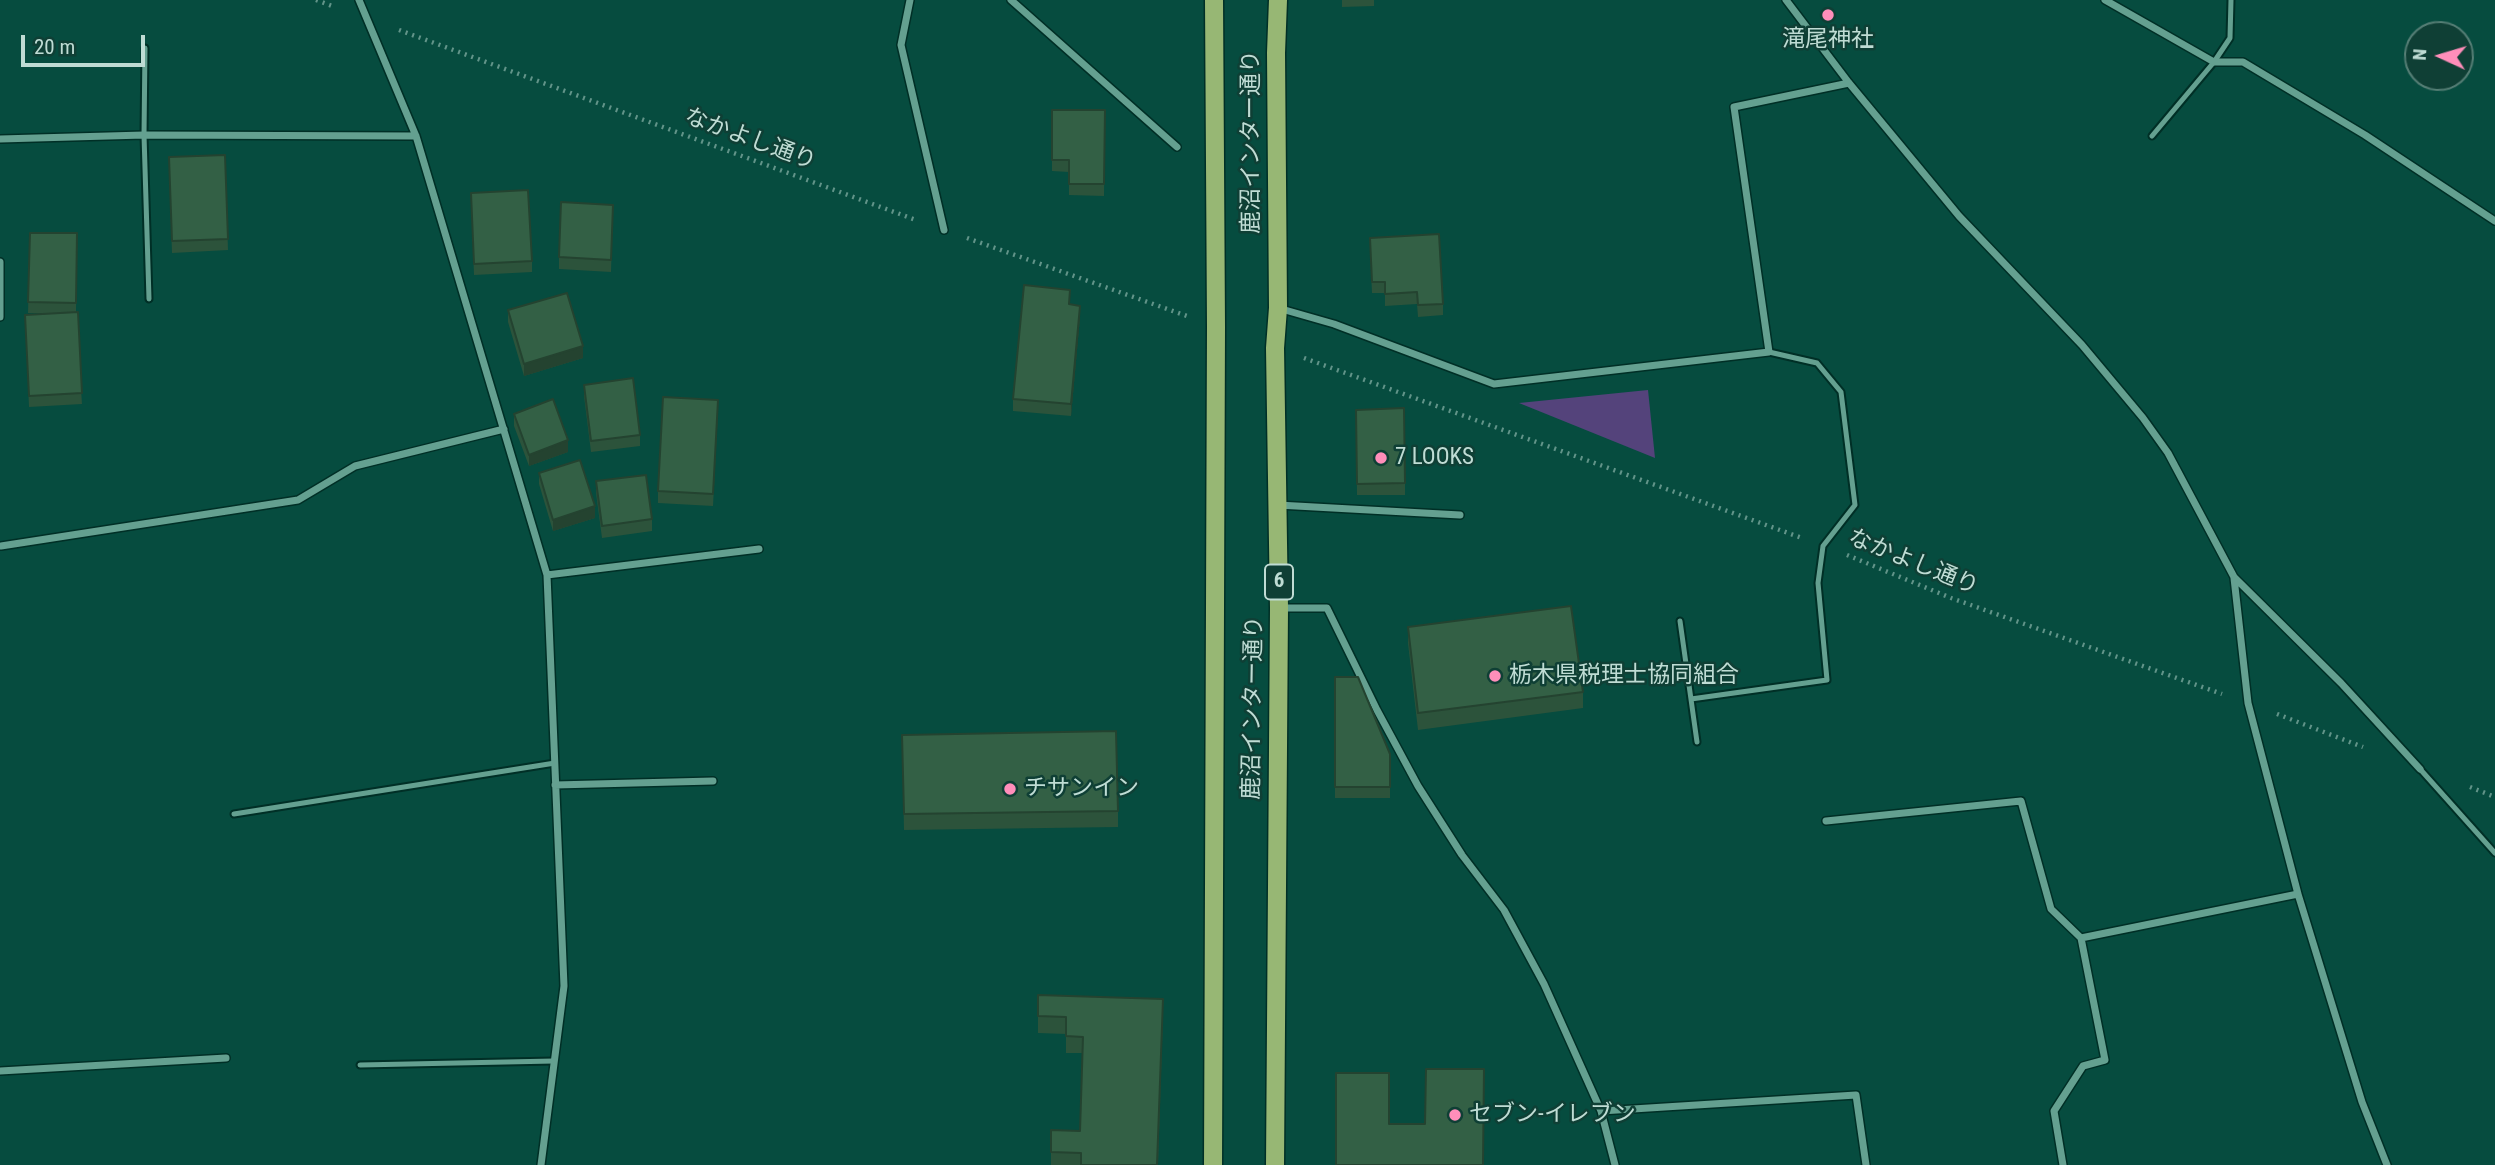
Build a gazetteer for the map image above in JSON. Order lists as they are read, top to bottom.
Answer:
{
  "streets": {
    "main road": ["鹿沼インター通り", "6"],
    "path": ["なかよし通り"]
  },
  "places": [
    "滝尾神社",
    "7 LOOKS",
    "栃木県税理士協同組合",
    "チサンイン",
    "セブン-イレブン"
  ],
  "scale_bar": "20 m",
  "north": "left"
}
